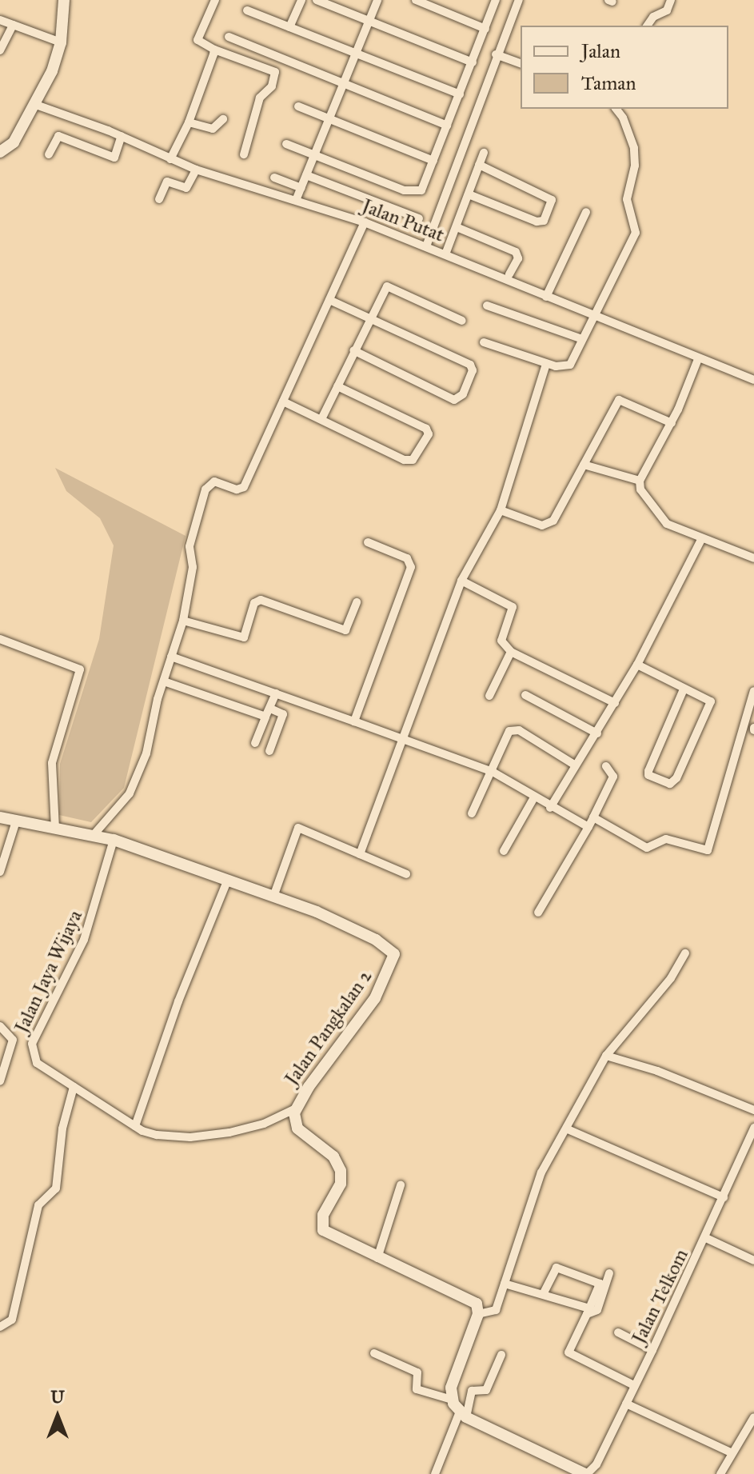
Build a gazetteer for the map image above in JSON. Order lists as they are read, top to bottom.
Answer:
{
  "streets": {
    "street": [
      "Jalan Putat",
      "Jalan Jaya Wijaya",
      "Jalan Pangkalan 2",
      "Jalan Telkom"
    ]
  },
  "crossings": [
    ["Jalan Jaya Wijaya", "Jalan Pangkalan 2"]
  ],
  "legend": ["Jalan", "Taman"],
  "north": "top"
}
